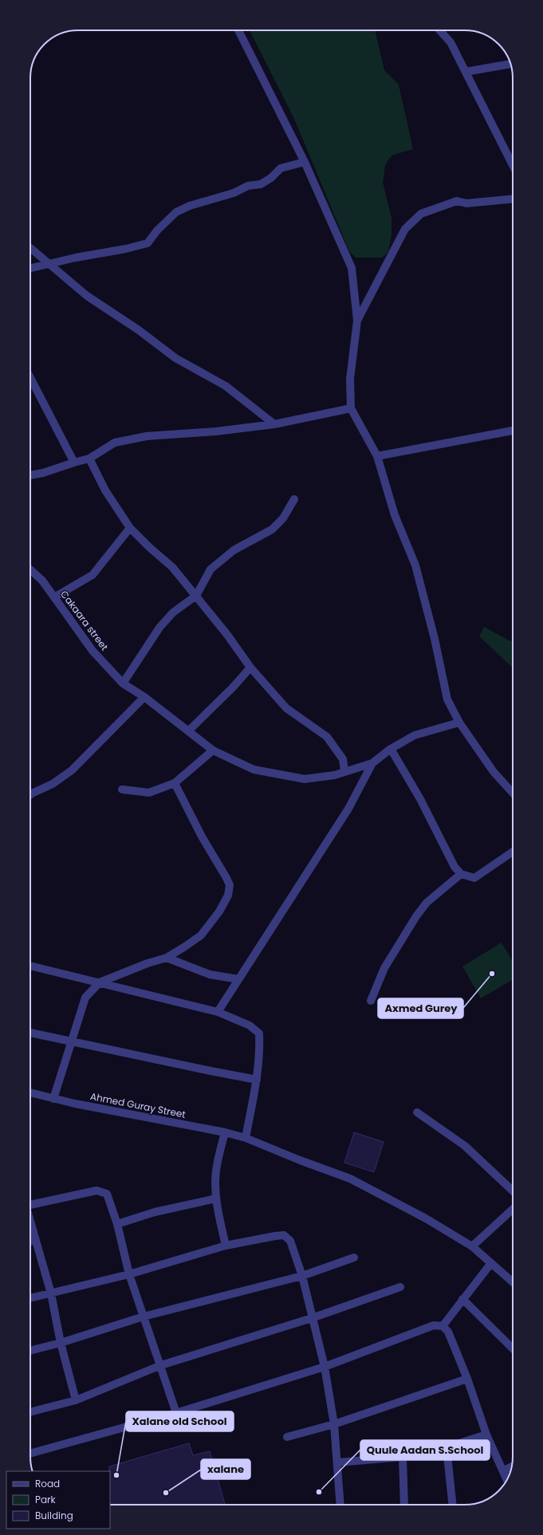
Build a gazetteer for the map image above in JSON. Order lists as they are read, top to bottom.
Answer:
{
  "streets": {
    "street": ["Cakaara street", "Ahmed Guray Street"]
  },
  "places": [
    "Axmed Gurey",
    "Xalane old School",
    "Quule Aadan S.School",
    "xalane"
  ],
  "legend": ["Road", "Park", "Building"]
}
